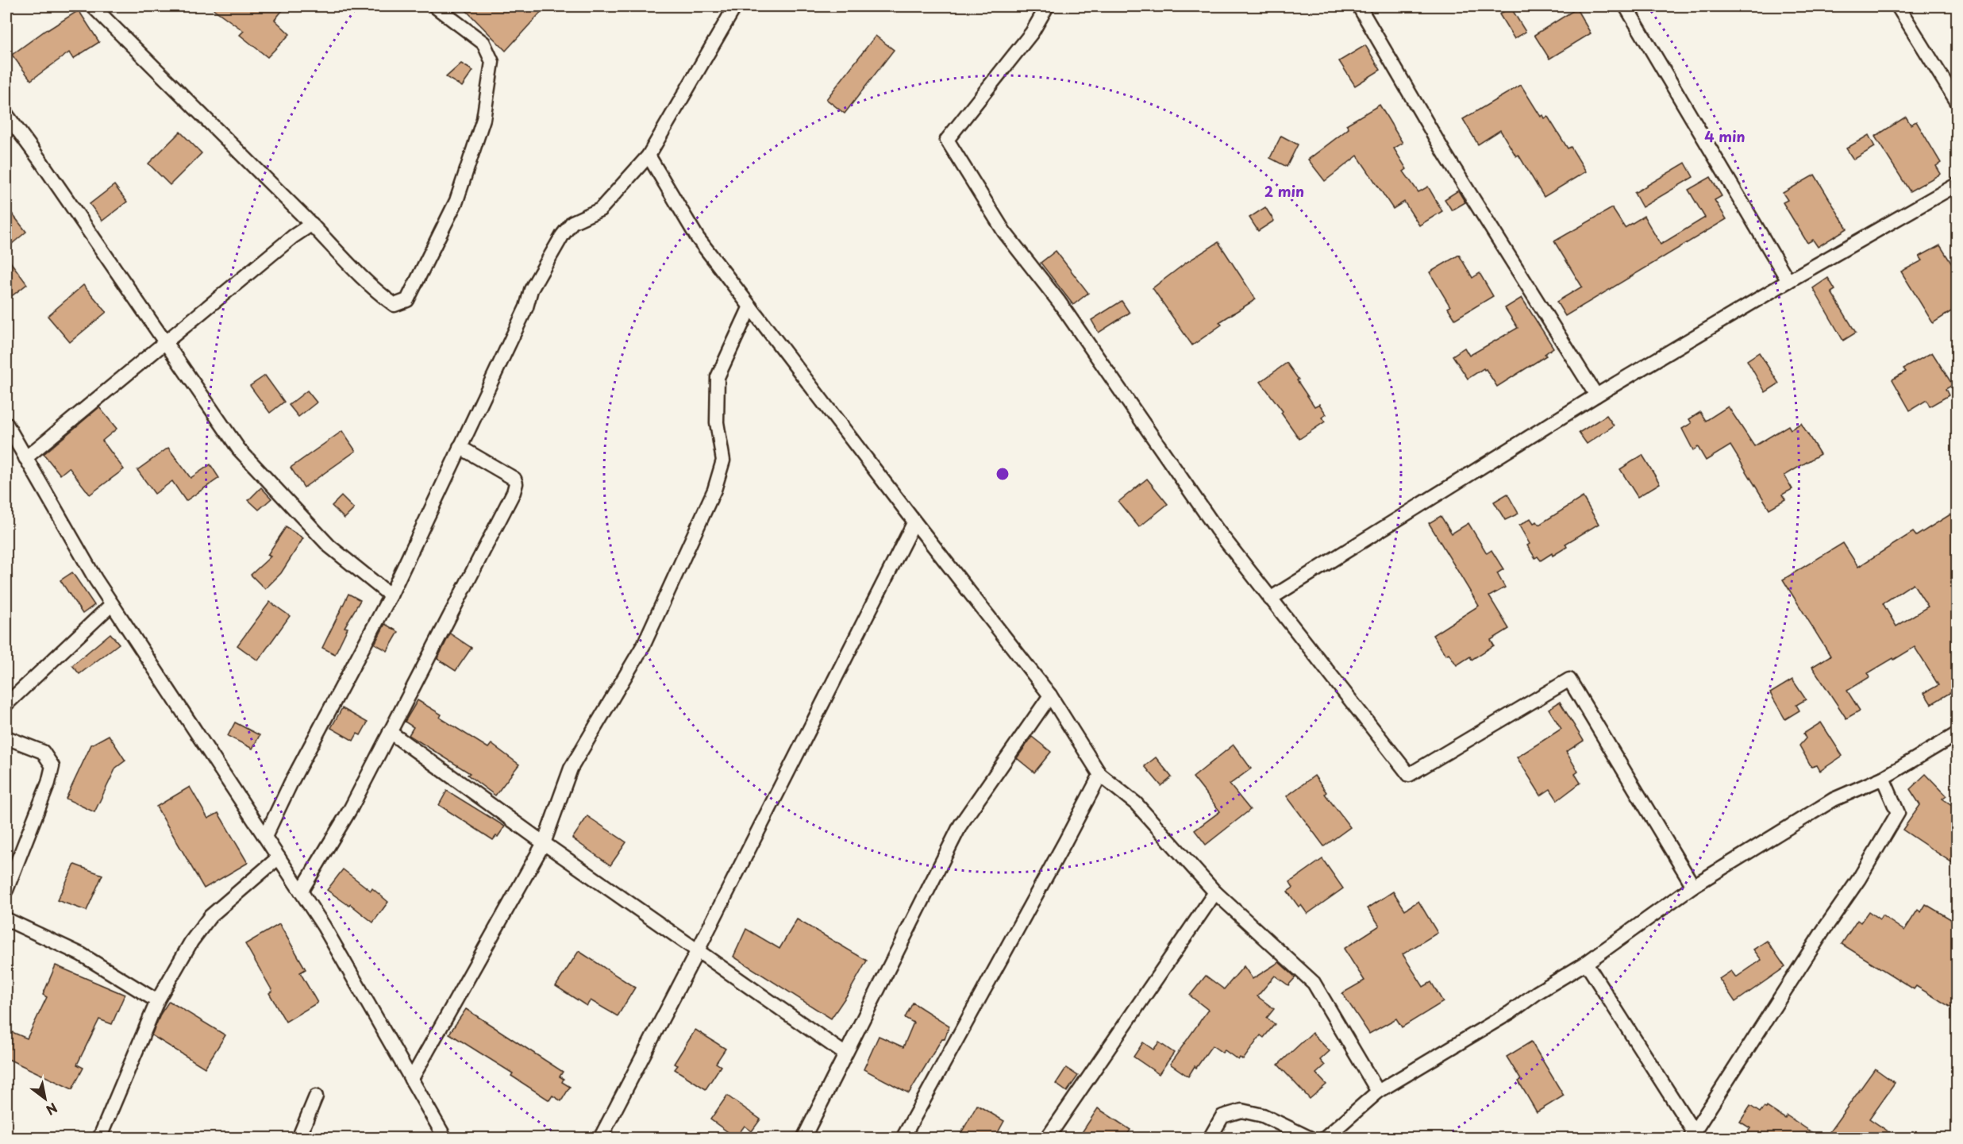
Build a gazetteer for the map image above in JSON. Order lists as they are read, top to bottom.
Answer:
{
  "north": "bottom right",
  "rings": ["4 min", "2 min"]
}
